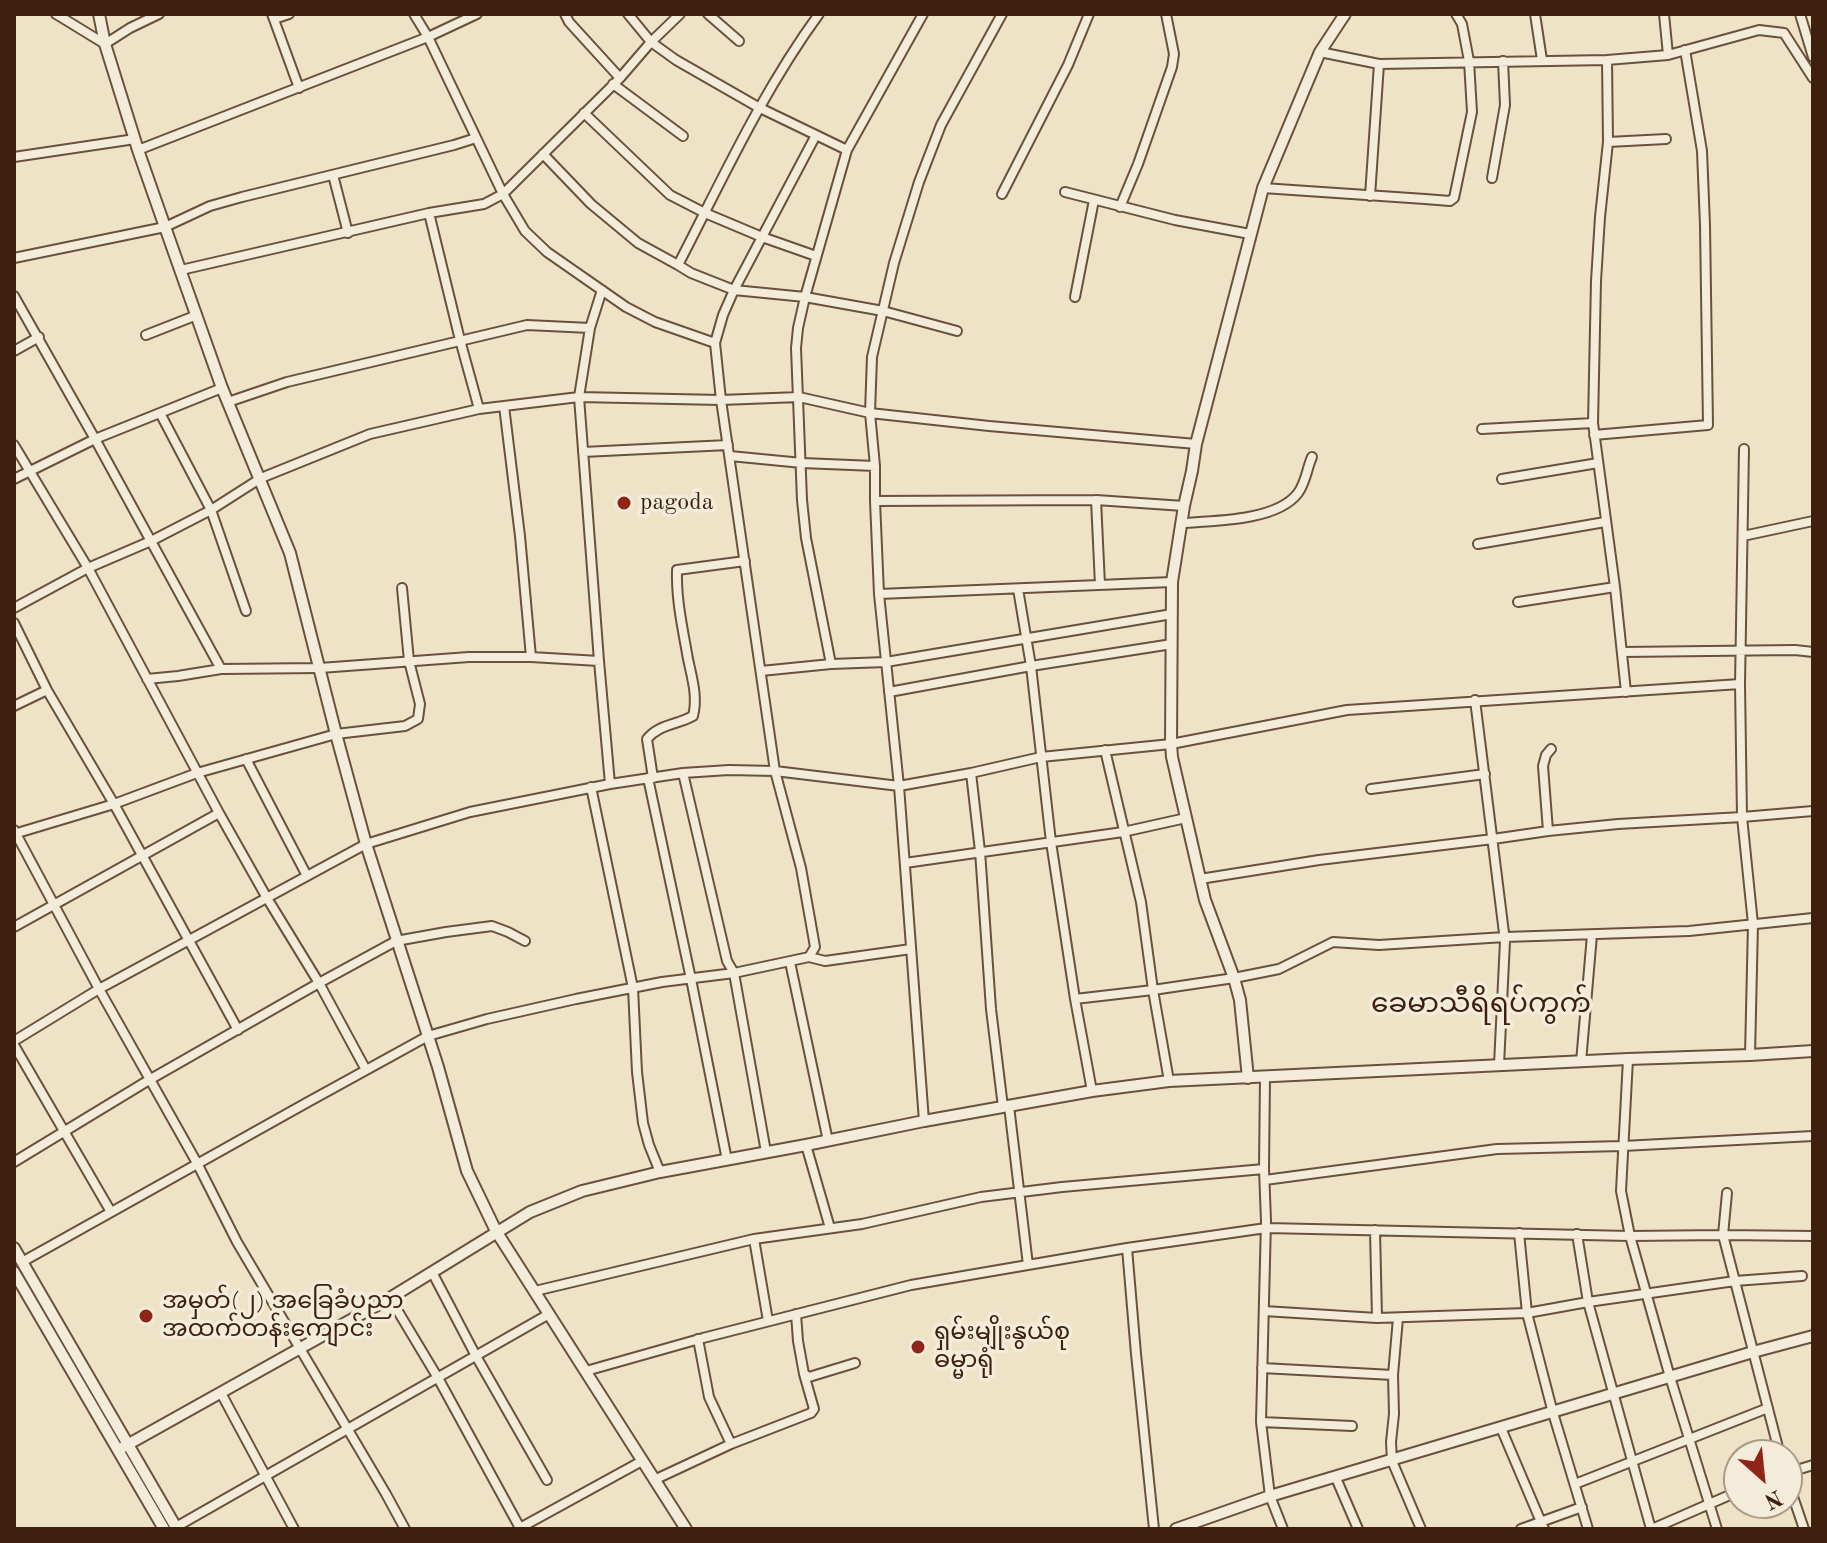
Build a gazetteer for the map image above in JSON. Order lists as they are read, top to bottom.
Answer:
{
  "districts": ["ခေမာသီရိရပ်ကွက်"],
  "places": ["pagoda", "အမှတ်(၂) အခြေခံပညာ အထက်တန်းကျောင်း", "ရှမ်းမျိုးနွယ်စု ဓမ္မာရုံ"],
  "north": "bottom right"
}
